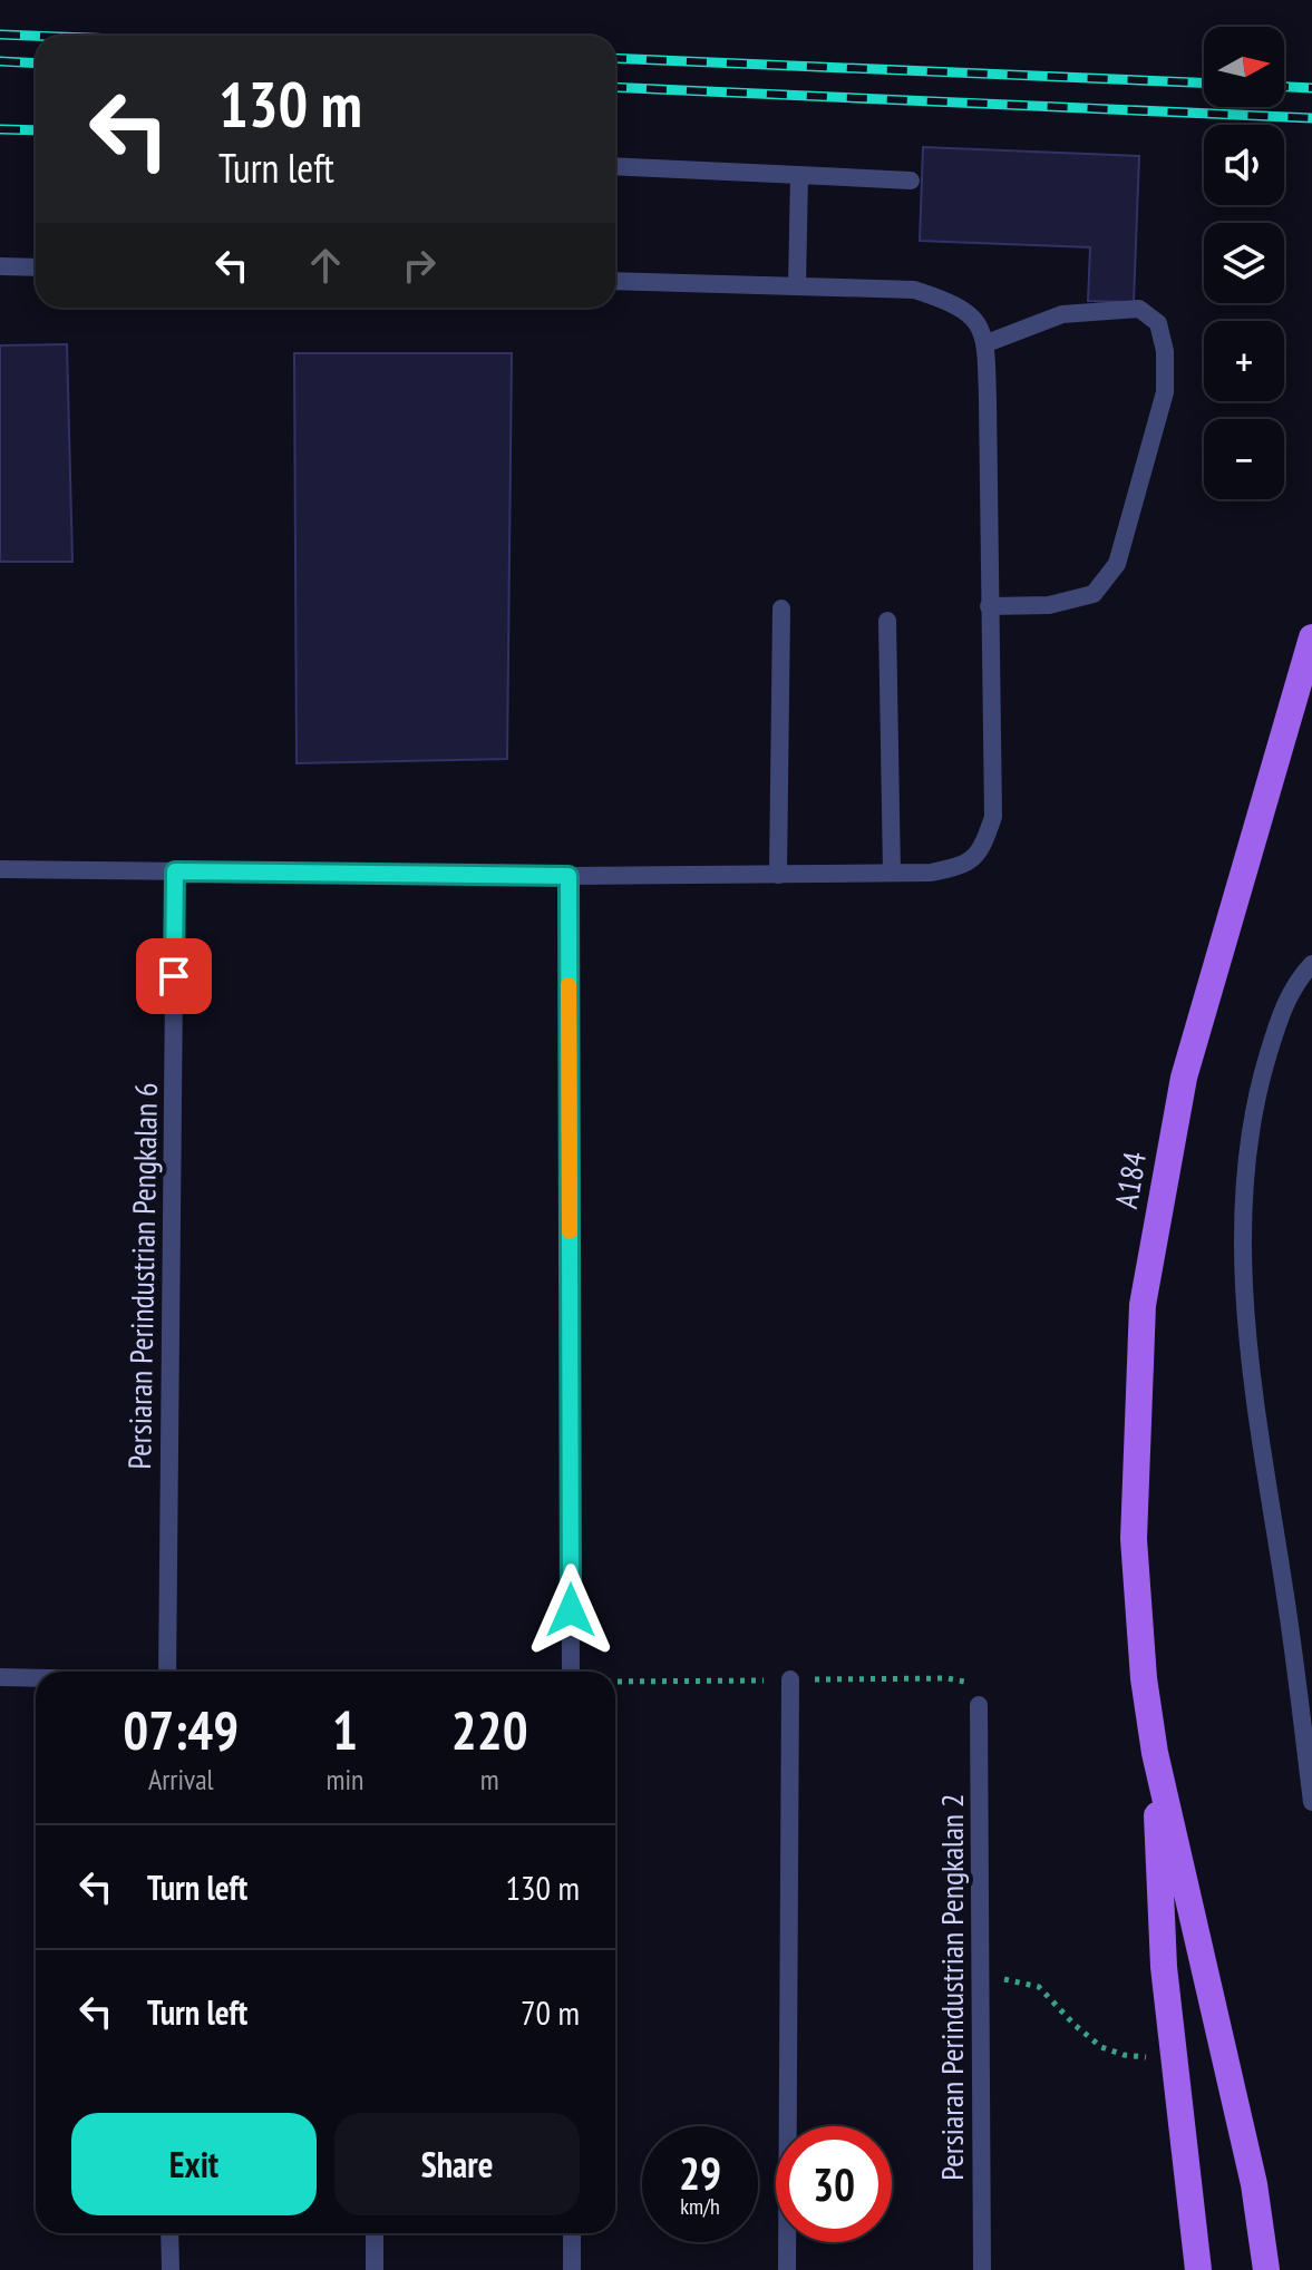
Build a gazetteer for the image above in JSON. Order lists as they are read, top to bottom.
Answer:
{
  "streets": {
    "main road": ["A184"],
    "street": ["Persiaran Perindustrian Pengkalan 6", "Persiaran Perindustrian Pengkalan 2"]
  },
  "north": "right",
  "page": {
    "map_buttons": ["+", "−"],
    "turn": ["130 m", "Turn left"],
    "eta": [
      "07:49",
      "Arrival",
      "1",
      "min",
      "220",
      "m"
    ],
    "list": [
      {
        "name": "Turn left",
        "value": "130 m"
      },
      {
        "name": "Turn left",
        "value": "70 m"
      }
    ],
    "buttons": ["Exit", "Share"],
    "speed": "29 km/h",
    "limit": "30"
  }
}
